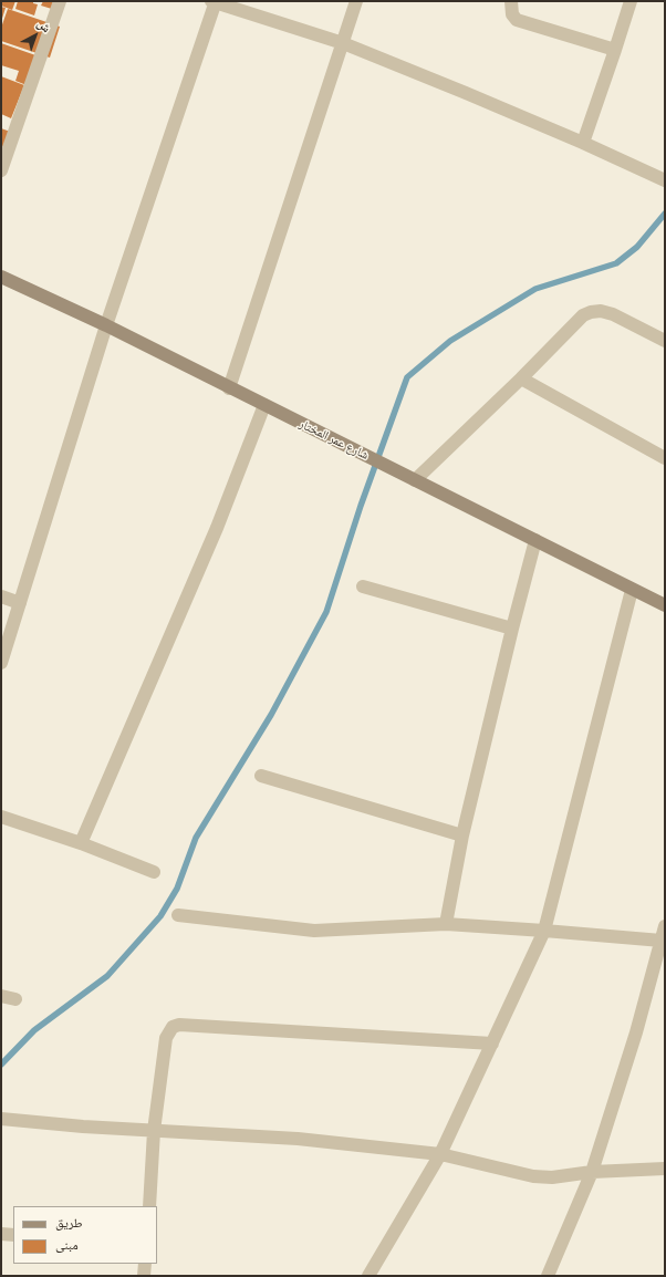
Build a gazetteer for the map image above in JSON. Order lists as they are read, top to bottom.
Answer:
{
  "streets": {
    "street": ["شارع عمر المختار"]
  },
  "legend": ["طريق", "مبنى"],
  "north": "top right"
}
